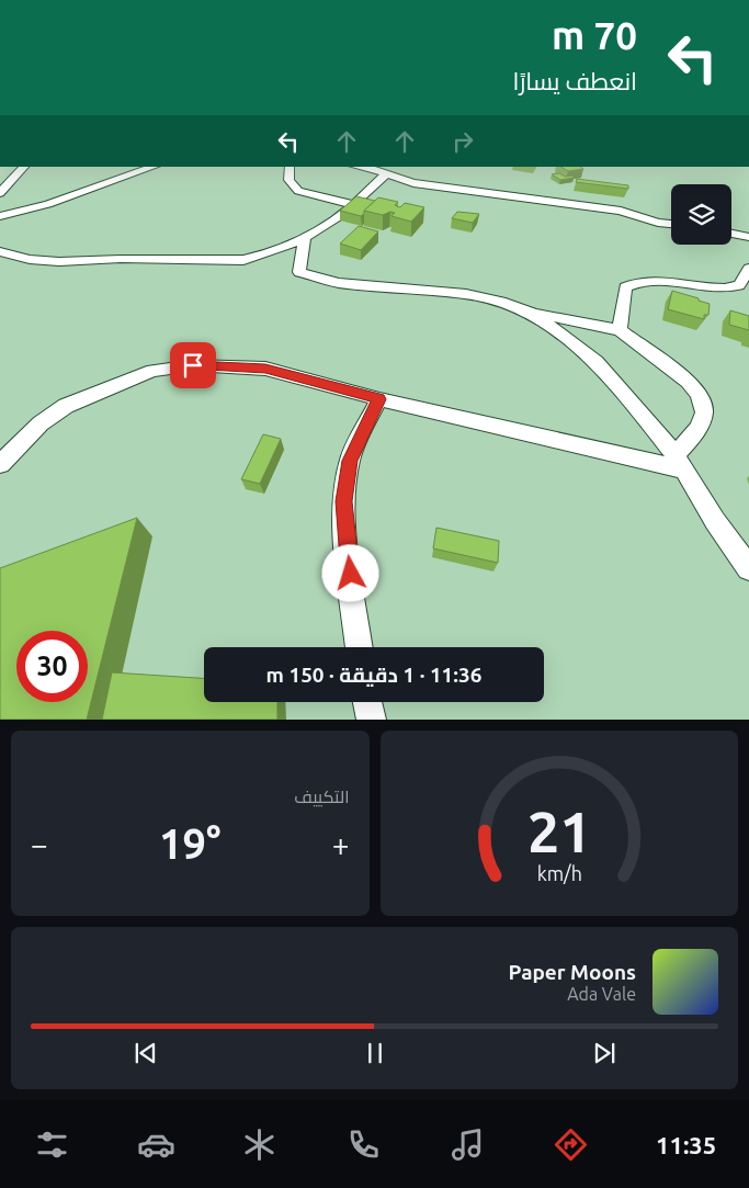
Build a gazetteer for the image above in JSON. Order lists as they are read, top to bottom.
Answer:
{
  "page": {
    "turn": ["70 m", "انعطف يسارًا"],
    "limit": "30",
    "trip": "11:36 · 1 دقيقة · 150 m",
    "tile": "التكييف",
    "heat": ["−", "19°", "+"],
    "song": ["Paper Moons", "Ada Vale"],
    "tabs": "11:35",
    "gauge": ["21", "km/h"]
  }
}
